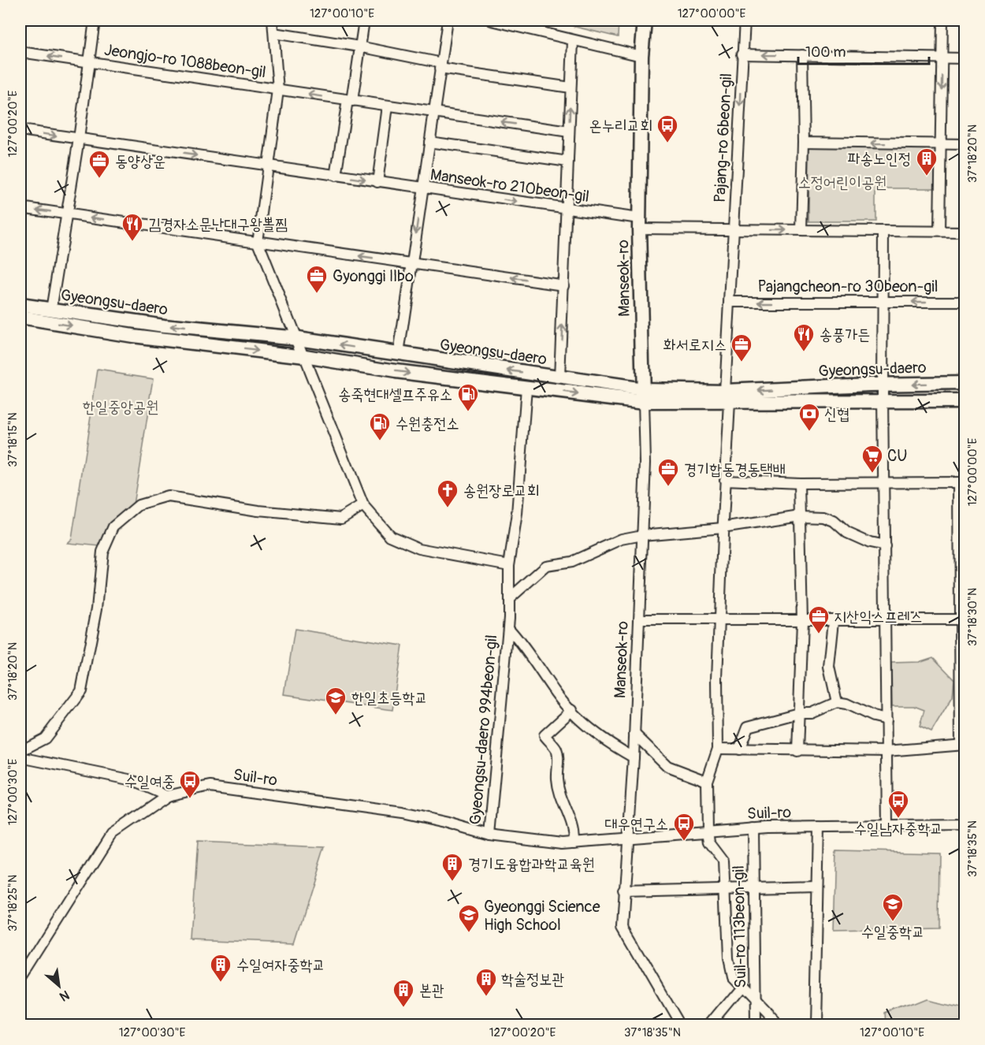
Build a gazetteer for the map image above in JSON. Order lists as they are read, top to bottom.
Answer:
{
  "streets": {
    "main road": ["Manseok-ro", "Gyeongsu-daero"],
    "street": [
      "Jeongjo-ro 1088beon-gil",
      "Pajang-ro 6beon-gil",
      "Manseok-ro 210beon-gil",
      "Pajangcheon-ro 30beon-gil",
      "Gyeongsu-daero 994beon-gil",
      "Suil-ro",
      "Suil-ro 113beon-gil"
    ]
  },
  "crossings": [
    ["Jeongjo-ro 1088beon-gil", "Manseok-ro 210beon-gil"],
    ["Pajang-ro 6beon-gil", "Manseok-ro 210beon-gil"],
    ["Pajang-ro 6beon-gil", "Pajangcheon-ro 30beon-gil"],
    ["Pajang-ro 6beon-gil", "Gyeongsu-daero"],
    ["Pajang-ro 6beon-gil", "Suil-ro"],
    ["Manseok-ro 210beon-gil", "Manseok-ro"],
    ["Manseok-ro", "Gyeongsu-daero"],
    ["Manseok-ro", "Suil-ro"],
    ["Gyeongsu-daero", "Gyeongsu-daero 994beon-gil"],
    ["Gyeongsu-daero 994beon-gil", "Suil-ro"],
    ["Suil-ro", "Suil-ro 113beon-gil"]
  ],
  "one_way": ["Pajangcheon-ro 30beon-gil"],
  "parks": ["소정어린이공원", "한일중앙공원"],
  "places": {
    "bus stop": [
      "온누리교회",
      "수일여중",
      "수일남자중학교",
      "대우연구소"
    ],
    "building": [
      "파송노인정",
      "경기도융합과학교육원",
      "수일여자중학교",
      "학술정보관",
      "본관"
    ],
    "office": [
      "동양상운",
      "Gyonggi Ilbo",
      "화서로지스",
      "경기합동경동택배",
      "지산익스프레스"
    ],
    "restaurant": ["김경자소문난대구왕뽈찜", "송풍가든"],
    "fuel station": ["송죽현대셀프주유소", "수원충전소"],
    "bank": ["신협"],
    "supermarket": ["CU"],
    "church": ["송원장로교회"],
    "school or university": ["한일초등학교", "수일중학교", "Gyeonggi Science High School"]
  },
  "scale_bar": "100 m",
  "north": "bottom right",
  "coordinates": [
    "127°00'10\"E",
    "127°00'00\"E",
    "127°00'20\"E",
    "37°18'20\"N",
    "37°18'15\"N",
    "37°18'30\"N",
    "127°00'30\"E",
    "37°18'35\"N",
    "37°18'25\"N"
  ]
}
